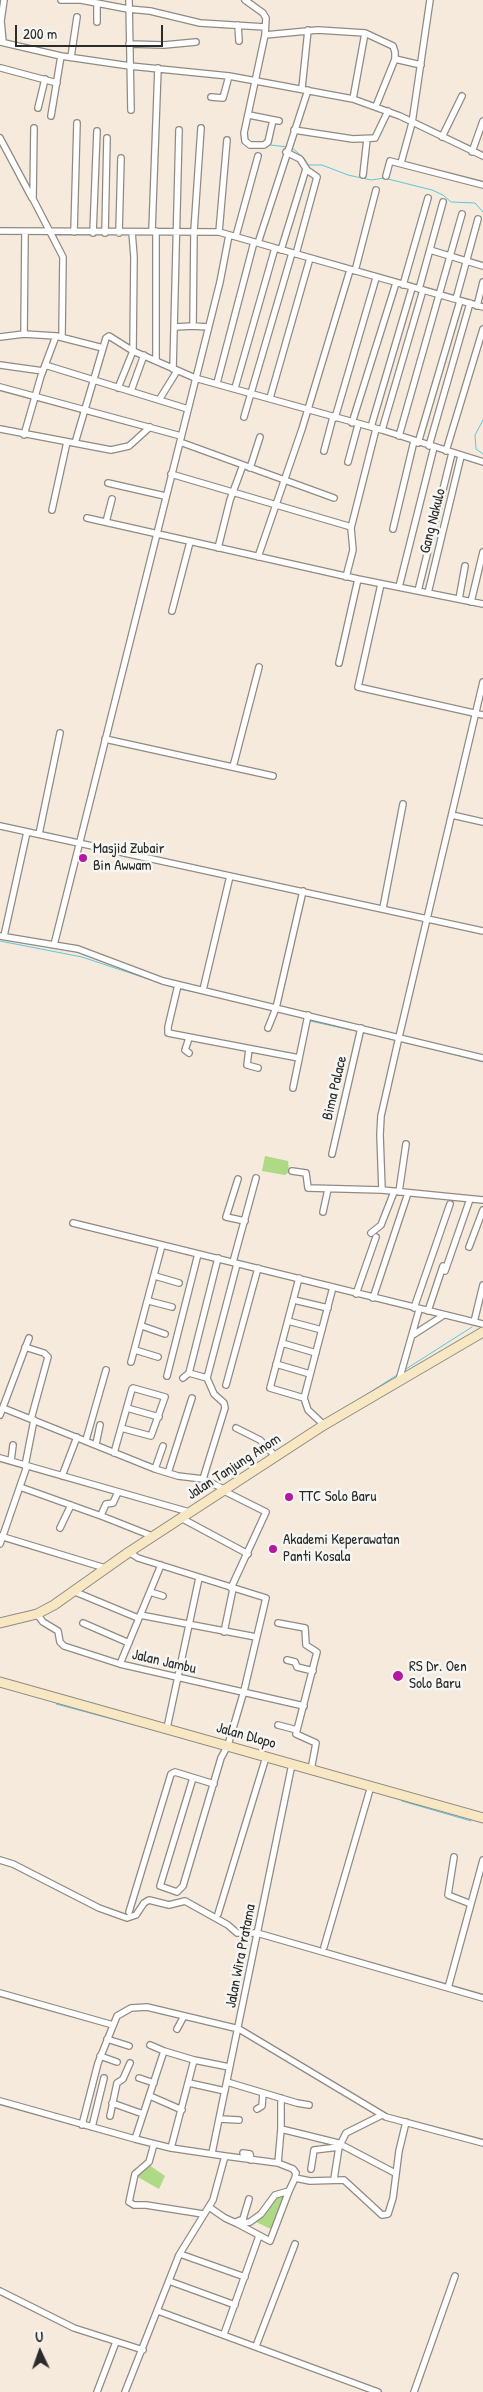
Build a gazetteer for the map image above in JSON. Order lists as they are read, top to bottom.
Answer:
{
  "streets": {
    "main road": ["Jalan Tanjung Anom", "Jalan Dlopo"],
    "street": [
      "Gang Nakulo",
      "Bima Palace",
      "Jalan Jambu",
      "Jalan Wira Pratama"
    ]
  },
  "crossings": [
    ["Jalan Tanjung Anom", "Jalan Jambu"],
    ["Jalan Dlopo", "Jalan Wira Pratama"]
  ],
  "places": [
    "Masjid Zubair Bin Awwam",
    "TTC Solo Baru",
    "Akademi Keperawatan Panti Kosala",
    "RS Dr. Oen Solo Baru"
  ],
  "scale_bar": "200 m",
  "north": "top"
}
